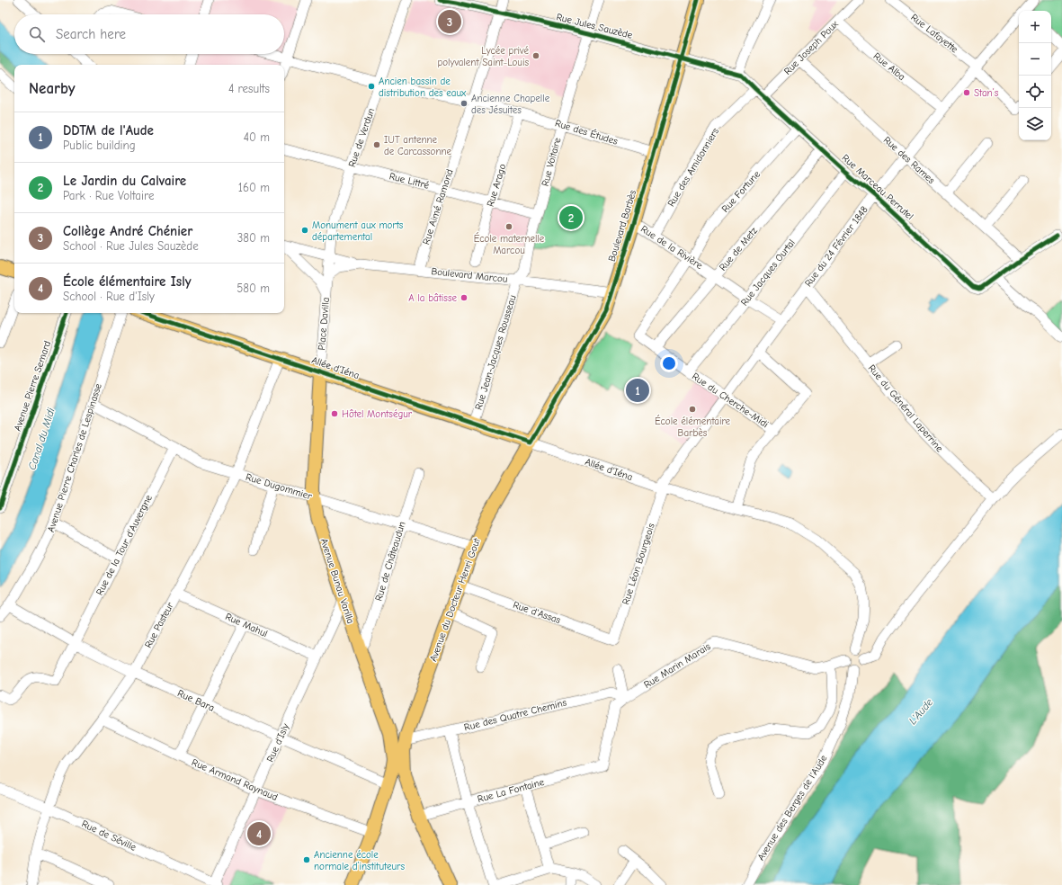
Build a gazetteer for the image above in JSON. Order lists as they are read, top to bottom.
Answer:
{
  "streets": {
    "main road": [
      "Boulevard Barbès",
      "Allée d'Iéna",
      "Avenue Bunau Varilla",
      "Avenue du Docteur Henri Gout"
    ],
    "street": [
      "Rue Jules Sauzède",
      "Rue Lafayette",
      "Rue Joseph Poux",
      "Rue Alba",
      "Rue des Études",
      "Rue de Verdun",
      "Rue des Rames",
      "Rue Voltaire",
      "Rue des Amidonniers",
      "Rue Littré",
      "Rue Arago",
      "Rue Marceau Perrutel",
      "Rue Fortune",
      "Rue Aimé Ramond",
      "Rue du 24 Février 1848",
      "Rue de la Rivière",
      "Rue de Metz",
      "Rue Jacques Ourtal",
      "Boulevard Marcou",
      "Place Davilla",
      "Rue Jean-Jacques Rousseau",
      "Avenue Pierre Semard",
      "Rue du Cherche-Midi",
      "Rue du Général Laperrine",
      "Avenue Pierre Charles de Lespinasse",
      "Rue Dugommier",
      "Rue de la Tour d'Auvergne",
      "Rue de Châteaudun",
      "Rue Léon Bourgeois",
      "Rue d'Assas",
      "Rue Pasteur",
      "Rue Mahul",
      "Rue Marin Marais",
      "Rue Bara",
      "Rue des Quatre Chemins",
      "Rue d'Isly",
      "Rue Armand Raynaud",
      "Rue La Fontaine",
      "Avenue des Berges de l'Aude",
      "Rue de Séville"
    ]
  },
  "crossings": [
    ["Rue Jules Sauzède", "Rue Voltaire"],
    ["Rue Jules Sauzède", "Rue Marceau Perrutel"],
    ["Rue Jules Sauzède", "Rue Aimé Ramond"],
    ["Rue Jules Sauzède", "Boulevard Barbès"],
    ["Rue Lafayette", "Rue du 24 Février 1848"],
    ["Rue Joseph Poux", "Rue Alba"],
    ["Rue Joseph Poux", "Rue des Rames"],
    ["Rue Joseph Poux", "Rue Marceau Perrutel"],
    ["Rue Alba", "Rue du 24 Février 1848"],
    ["Rue des Études", "Rue de Verdun"],
    ["Rue des Études", "Rue Voltaire"],
    ["Rue des Études", "Rue Arago"],
    ["Rue des Études", "Rue Aimé Ramond"],
    ["Rue des Études", "Boulevard Barbès"],
    ["Rue de Verdun", "Rue Littré"],
    ["Rue de Verdun", "Boulevard Marcou"],
    ["Rue de Verdun", "Place Davilla"],
    ["Rue des Rames", "Rue Marceau Perrutel"],
    ["Rue des Rames", "Rue du 24 Février 1848"],
    ["Rue Voltaire", "Rue Littré"],
    ["Rue Voltaire", "Boulevard Marcou"],
    ["Rue Voltaire", "Rue Jean-Jacques Rousseau"],
    ["Rue des Amidonniers", "Rue Marceau Perrutel"],
    ["Rue des Amidonniers", "Rue de la Rivière"],
    ["Rue Littré", "Rue Arago"],
    ["Rue Littré", "Rue Aimé Ramond"],
    ["Rue Marceau Perrutel", "Rue Fortune"],
    ["Rue Marceau Perrutel", "Boulevard Barbès"],
    ["Rue Marceau Perrutel", "Rue du 24 Février 1848"],
    ["Rue Marceau Perrutel", "Rue de Metz"],
    ["Rue Marceau Perrutel", "Rue Jacques Ourtal"],
    ["Rue Fortune", "Rue de la Rivière"],
    ["Rue Fortune", "Rue du Cherche-Midi"],
    ["Rue Aimé Ramond", "Boulevard Marcou"],
    ["Boulevard Barbès", "Rue de la Rivière"],
    ["Boulevard Barbès", "Boulevard Marcou"],
    ["Boulevard Barbès", "Allée d'Iéna"],
    ["Boulevard Barbès", "Avenue du Docteur Henri Gout"],
    ["Rue du 24 Février 1848", "Rue de la Rivière"],
    ["Rue du 24 Février 1848", "Allée d'Iéna"],
    ["Rue du 24 Février 1848", "Rue du Cherche-Midi"],
    ["Rue du 24 Février 1848", "Rue du Général Laperrine"],
    ["Rue du 24 Février 1848", "Rue Léon Bourgeois"],
    ["Rue de la Rivière", "Rue de Metz"],
    ["Rue de la Rivière", "Rue Jacques Ourtal"],
    ["Rue de la Rivière", "Rue du Cherche-Midi"],
    ["Rue de Metz", "Rue du Cherche-Midi"],
    ["Rue Jacques Ourtal", "Rue du Cherche-Midi"],
    ["Boulevard Marcou", "Place Davilla"],
    ["Boulevard Marcou", "Rue Jean-Jacques Rousseau"],
    ["Place Davilla", "Allée d'Iéna"],
    ["Place Davilla", "Avenue Bunau Varilla"],
    ["Rue Jean-Jacques Rousseau", "Allée d'Iéna"],
    ["Allée d'Iéna", "Rue Léon Bourgeois"],
    ["Allée d'Iéna", "Avenue Bunau Varilla"],
    ["Allée d'Iéna", "Avenue du Docteur Henri Gout"],
    ["Allée d'Iéna", "Rue Pasteur"],
    ["Allée d'Iéna", "Rue Marin Marais"],
    ["Allée d'Iéna", "Avenue des Berges de l'Aude"],
    ["Avenue Pierre Charles de Lespinasse", "Rue Dugommier"],
    ["Avenue Pierre Charles de Lespinasse", "Rue Bara"],
    ["Rue Dugommier", "Rue de la Tour d'Auvergne"],
    ["Rue Dugommier", "Rue de Châteaudun"],
    ["Rue Dugommier", "Avenue Bunau Varilla"],
    ["Rue Dugommier", "Avenue du Docteur Henri Gout"],
    ["Rue Dugommier", "Rue Pasteur"],
    ["Rue de la Tour d'Auvergne", "Rue Bara"],
    ["Rue de Châteaudun", "Avenue Bunau Varilla"],
    ["Rue Léon Bourgeois", "Rue d'Assas"],
    ["Avenue Bunau Varilla", "Avenue du Docteur Henri Gout"],
    ["Avenue Bunau Varilla", "Rue Bara"],
    ["Avenue Bunau Varilla", "Rue d'Isly"],
    ["Avenue Bunau Varilla", "Rue La Fontaine"],
    ["Avenue du Docteur Henri Gout", "Rue d'Assas"],
    ["Avenue du Docteur Henri Gout", "Rue des Quatre Chemins"],
    ["Rue Pasteur", "Rue Mahul"],
    ["Rue Pasteur", "Rue Bara"],
    ["Rue Pasteur", "Rue Armand Raynaud"],
    ["Rue Pasteur", "Rue de Séville"],
    ["Rue Mahul", "Rue d'Isly"],
    ["Rue Marin Marais", "Rue des Quatre Chemins"],
    ["Rue Marin Marais", "Rue La Fontaine"],
    ["Rue Marin Marais", "Avenue des Berges de l'Aude"],
    ["Rue Bara", "Rue d'Isly"],
    ["Rue d'Isly", "Rue Armand Raynaud"],
    ["Rue d'Isly", "Rue de Séville"]
  ],
  "water": ["Canal du Midi", "L'Aude"],
  "places": [
    "Lycée privé polyvalent Saint-Louis",
    "Ancien bassin de distribution des eaux",
    "Stan’s",
    "Ancienne Chapelle des Jésuites",
    "IUT antenne de Carcassonne",
    "École maternelle Marcou",
    "Monument aux morts départemental",
    "A la bâtisse",
    "École élémentaire Barbès",
    "Hôtel Montségur",
    "Ancienne école normale d’instituteurs"
  ],
  "page": {
    "pins": [
      "3",
      "2",
      "1",
      "4"
    ],
    "map_buttons": ["+", "−"],
    "search": "Search here",
    "heading": ["Nearby", "4 results"],
    "list": [
      {
        "mark": "1",
        "name": "DDTM de l'Aude",
        "note": "Public building",
        "value": "40 m"
      },
      {
        "mark": "2",
        "name": "Le Jardin du Calvaire",
        "note": "Park · Rue Voltaire",
        "value": "160 m"
      },
      {
        "mark": "3",
        "name": "Collège André Chénier",
        "note": "School · Rue Jules Sauzède",
        "value": "380 m"
      },
      {
        "mark": "4",
        "name": "École élémentaire Isly",
        "note": "School · Rue d'Isly",
        "value": "580 m"
      }
    ]
  }
}
